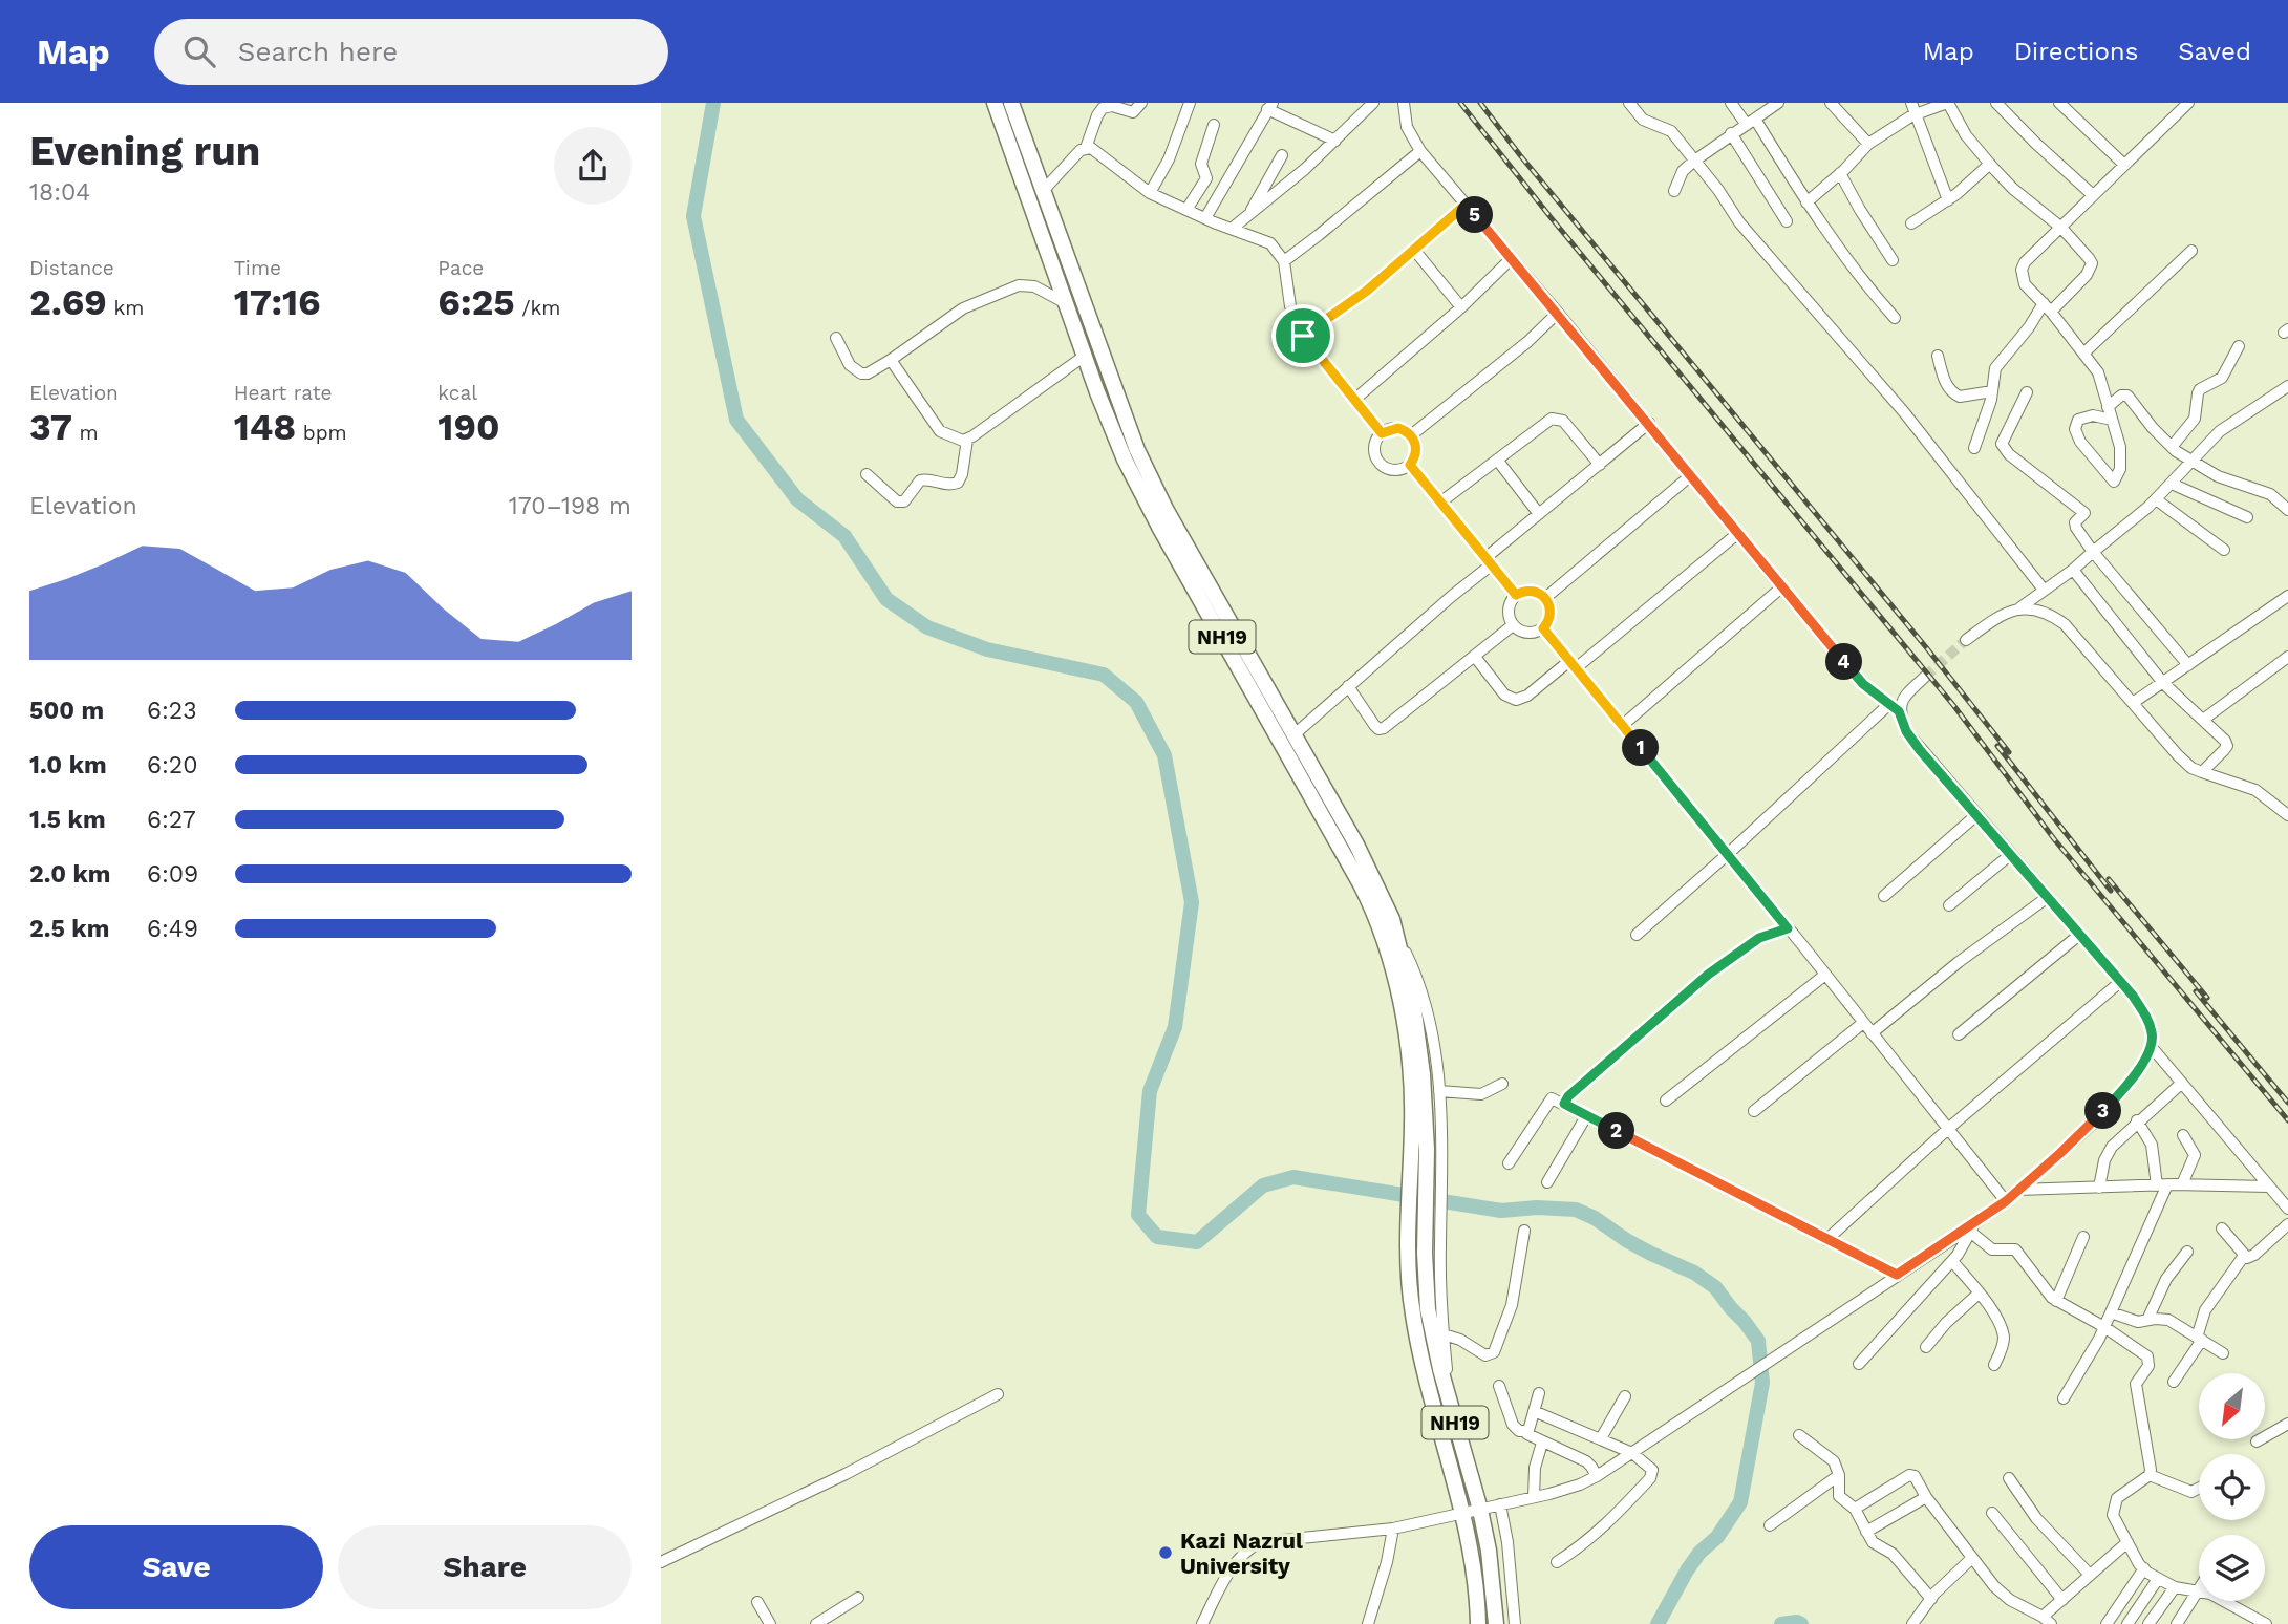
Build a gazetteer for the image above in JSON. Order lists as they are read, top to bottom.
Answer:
{
  "streets": {
    "highway": ["NH19"]
  },
  "places": ["Kazi Nazrul University"],
  "north": "bottom left",
  "page": {
    "header": "Map",
    "search": "Search here",
    "nav": ["Map", "Directions", "Saved"],
    "heading": ["Evening run", "18:04"],
    "pins": [
      "5",
      "4",
      "1",
      "3",
      "2"
    ],
    "stats": [
      ["Distance", "2.69 km"],
      ["Time", "17:16"],
      ["Pace", "6:25 /km"],
      ["Elevation", "37 m"],
      ["Heart rate", "148 bpm"],
      ["kcal", "190"]
    ],
    "chart": ["Elevation", "170–198 m"],
    "list": [
      {
        "name": "500 m",
        "note": "6:23"
      },
      {
        "name": "1.0 km",
        "note": "6:20"
      },
      {
        "name": "1.5 km",
        "note": "6:27"
      },
      {
        "name": "2.0 km",
        "note": "6:09"
      },
      {
        "name": "2.5 km",
        "note": "6:49"
      }
    ],
    "buttons": ["Save", "Share"]
  }
}
